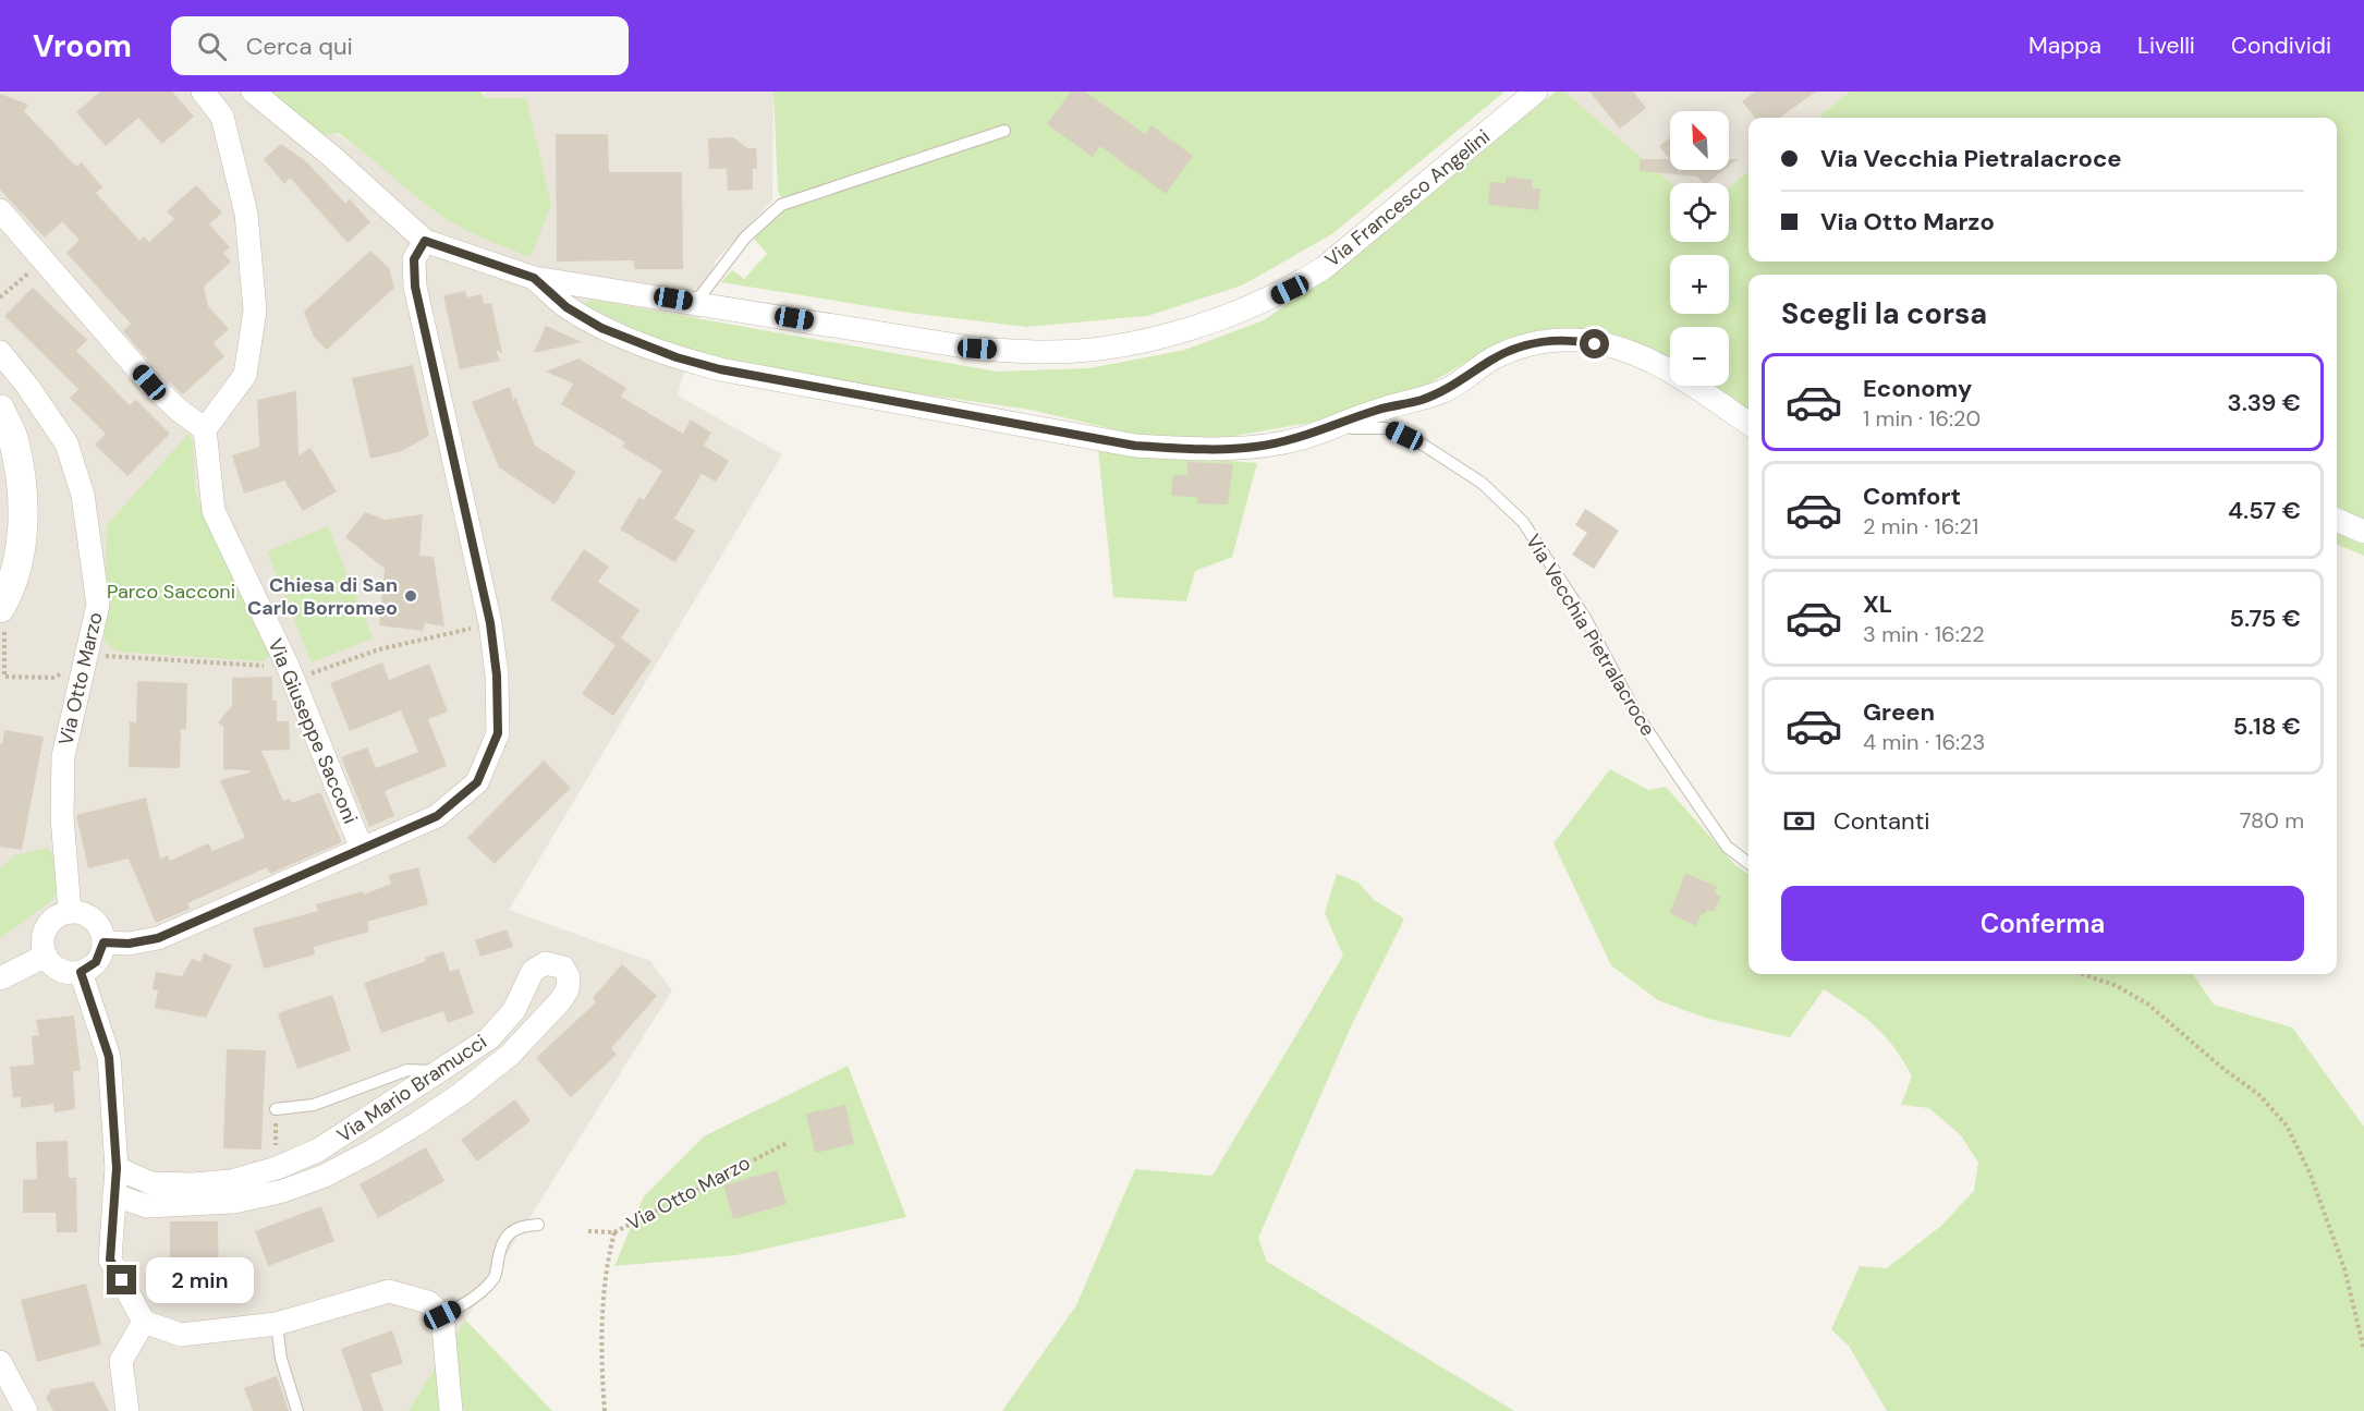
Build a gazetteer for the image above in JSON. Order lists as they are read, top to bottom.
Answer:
{
  "streets": {
    "street": [
      "Via Francesco Angelini",
      "Via Vecchia Pietralacroce",
      "Via Otto Marzo",
      "Via Giuseppe Sacconi",
      "Via Mario Bramucci"
    ]
  },
  "crossings": [
    ["Via Francesco Angelini", "Via Vecchia Pietralacroce"]
  ],
  "parks": ["Parco Sacconi"],
  "places": ["Chiesa di San Carlo Borromeo"],
  "north": "top left",
  "page": {
    "header": "Vroom",
    "search": "Cerca qui",
    "nav": ["Mappa", "Livelli", "Condividi"],
    "map_buttons": ["+", "−"],
    "banner": ["Via Vecchia Pietralacroce", "Via Otto Marzo"],
    "heading": "Scegli la corsa",
    "list": [
      {
        "name": "Economy",
        "note": "1 min · 16:20",
        "value": "3.39 €"
      },
      {
        "name": "Comfort",
        "note": "2 min · 16:21",
        "value": "4.57 €"
      },
      {
        "name": "XL",
        "note": "3 min · 16:22",
        "value": "5.75 €"
      },
      {
        "name": "Green",
        "note": "4 min · 16:23",
        "value": "5.18 €"
      }
    ],
    "pay": ["Contanti", "780 m"],
    "buttons": "Conferma",
    "bubble": "2 min"
  }
}
